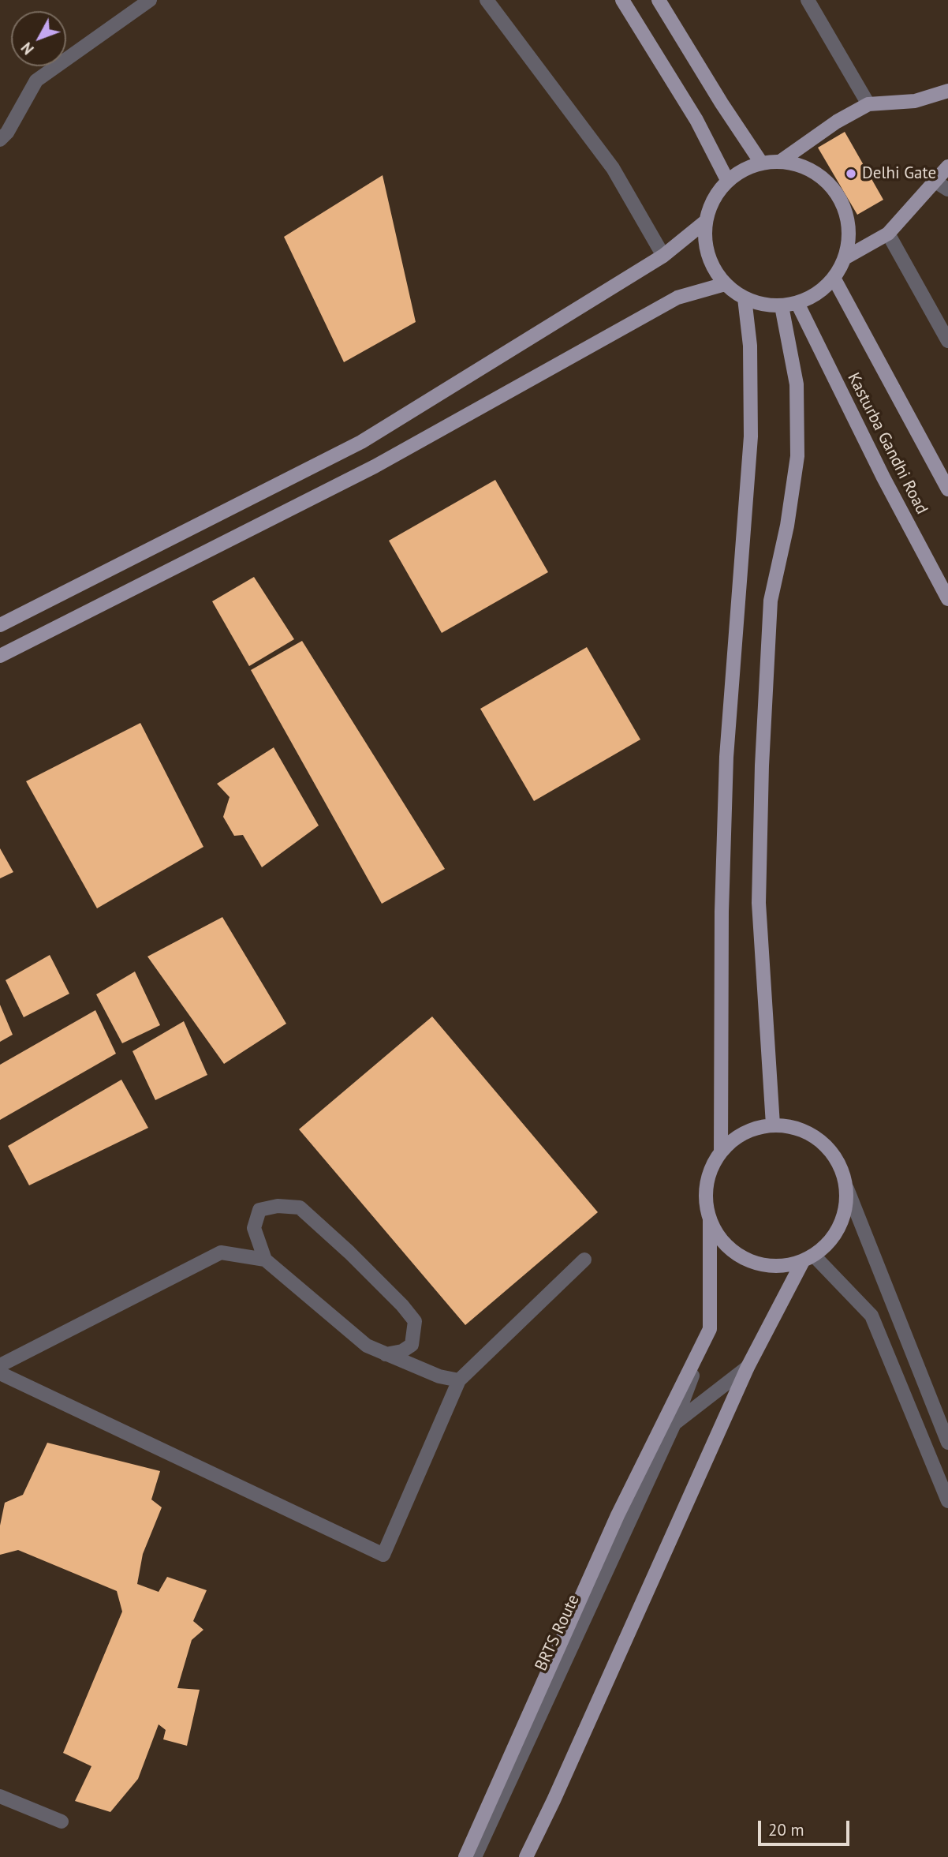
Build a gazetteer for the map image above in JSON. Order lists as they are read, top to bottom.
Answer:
{
  "streets": {
    "main road": ["Kasturba Gandhi Road"],
    "street": ["BRTS Route"]
  },
  "places": ["Delhi Gate"],
  "scale_bar": "20 m",
  "north": "bottom left"
}
